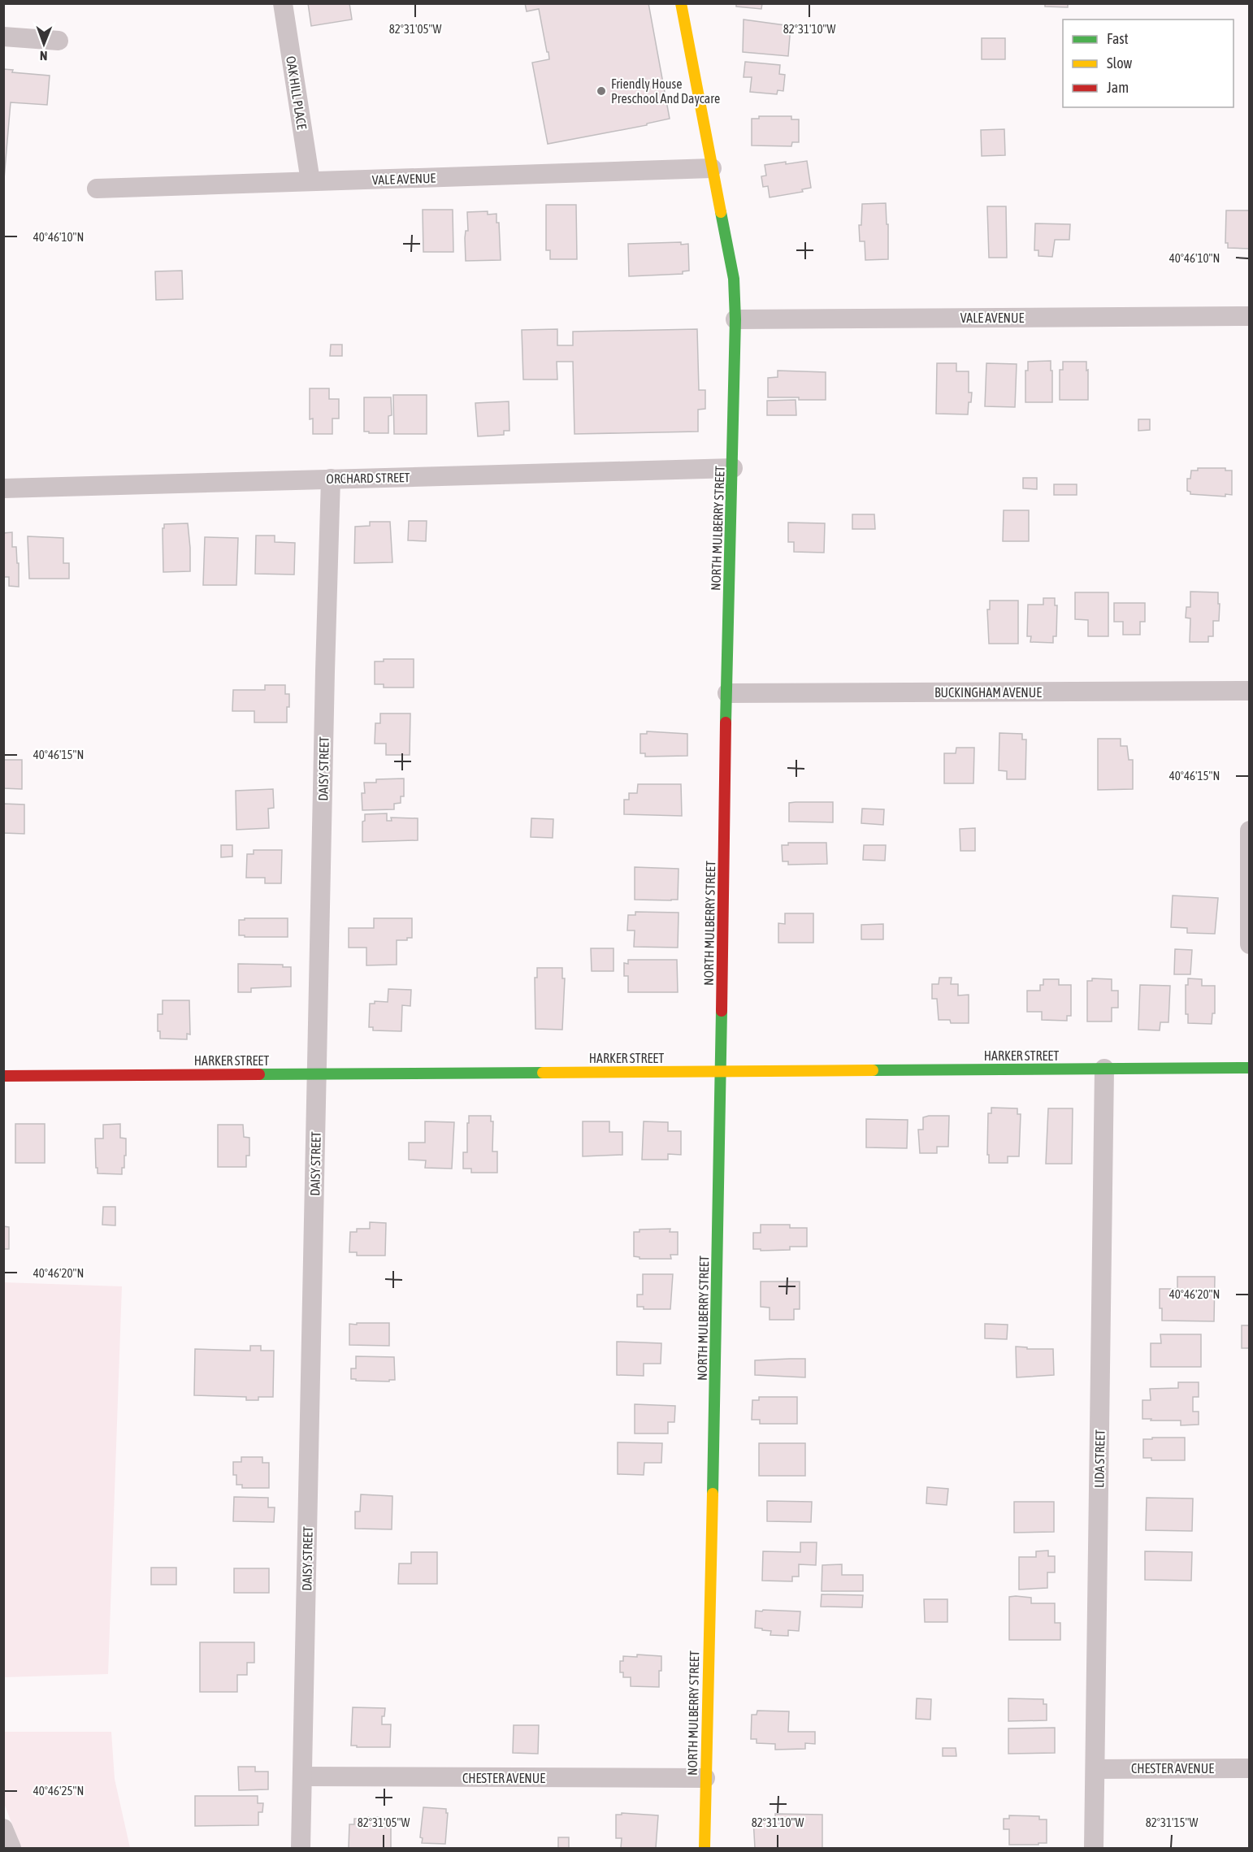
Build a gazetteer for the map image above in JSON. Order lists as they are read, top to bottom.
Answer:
{
  "streets": {
    "street": [
      "OAK HILL PLACE",
      "VALE AVENUE",
      "ORCHARD STREET",
      "NORTH MULBERRY STREET",
      "BUCKINGHAM AVENUE",
      "DAISY STREET",
      "HARKER STREET",
      "LIDA STREET",
      "CHESTER AVENUE"
    ]
  },
  "crossings": [
    ["OAK HILL PLACE", "VALE AVENUE"],
    ["VALE AVENUE", "NORTH MULBERRY STREET"],
    ["ORCHARD STREET", "NORTH MULBERRY STREET"],
    ["ORCHARD STREET", "DAISY STREET"],
    ["NORTH MULBERRY STREET", "BUCKINGHAM AVENUE"],
    ["NORTH MULBERRY STREET", "HARKER STREET"],
    ["NORTH MULBERRY STREET", "CHESTER AVENUE"],
    ["DAISY STREET", "HARKER STREET"],
    ["DAISY STREET", "CHESTER AVENUE"],
    ["HARKER STREET", "LIDA STREET"],
    ["LIDA STREET", "CHESTER AVENUE"]
  ],
  "places": ["Friendly House Preschool And Daycare"],
  "legend": ["Fast", "Slow", "Jam"],
  "north": "bottom",
  "coordinates": [
    "82°31'05\"W",
    "82°31'10\"W",
    "40°46'10\"N",
    "40°46'15\"N",
    "40°46'20\"N",
    "40°46'25\"N",
    "82°31'15\"W"
  ]
}
